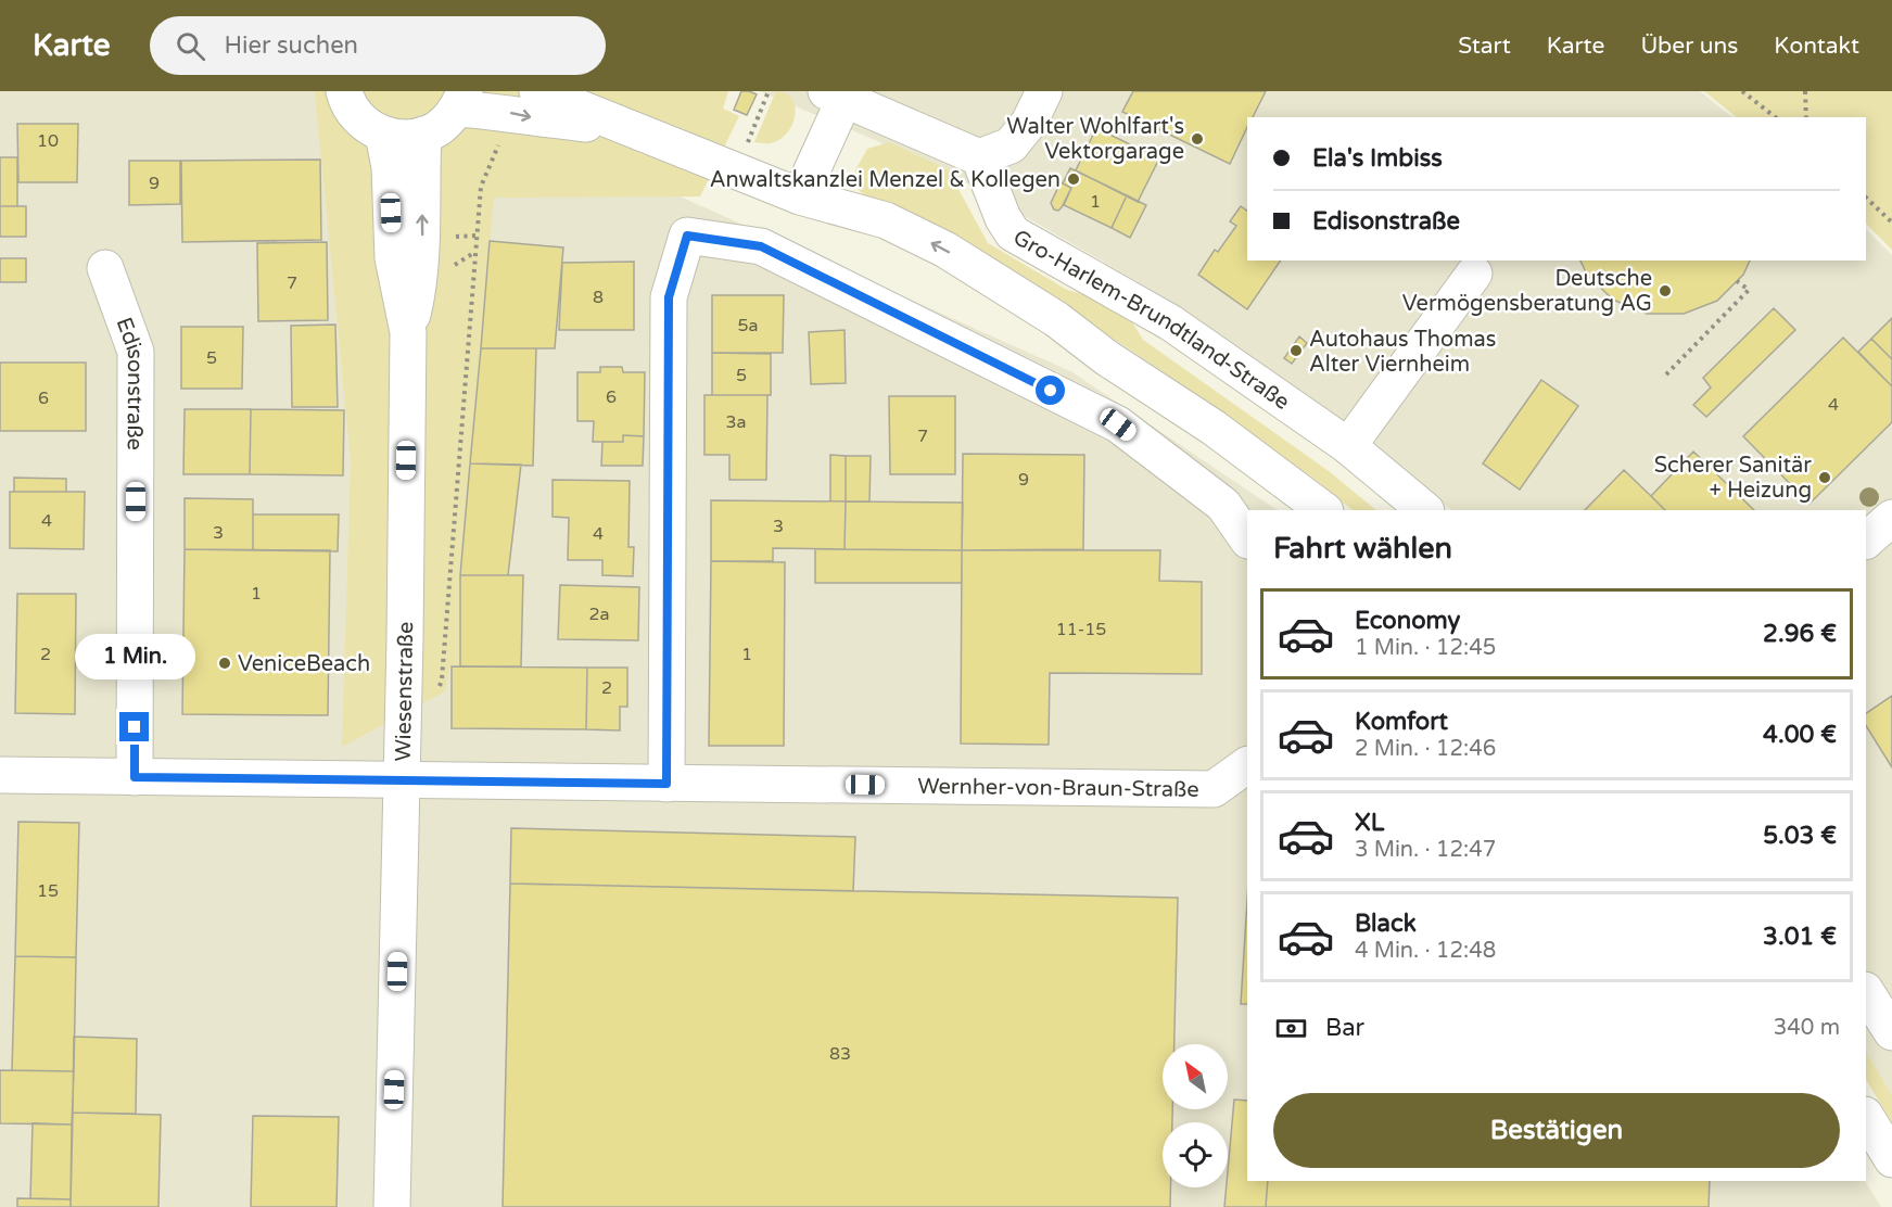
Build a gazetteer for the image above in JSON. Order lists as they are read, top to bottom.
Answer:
{
  "streets": {
    "street": [
      "Gro-Harlem-Brundtland-Straße",
      "Edisonstraße",
      "Wiesenstraße",
      "Wernher-von-Braun-Straße"
    ]
  },
  "crossings": [
    ["Edisonstraße", "Wernher-von-Braun-Straße"],
    ["Wiesenstraße", "Wernher-von-Braun-Straße"]
  ],
  "places": [
    "Walter Wohlfart's Vektorgarage",
    "Anwaltskanzlei Menzel & Kollegen",
    "Deutsche Vermögensberatung AG",
    "Autohaus Thomas Alter Viernheim",
    "Scherer Sanitär + Heizung",
    "VeniceBeach"
  ],
  "house_numbers": [
    "10",
    "9",
    "1",
    "7",
    "8",
    "5a",
    "5",
    "5",
    "6",
    "6",
    "4",
    "3a",
    "7",
    "9",
    "4",
    "3",
    "3",
    "4",
    "1",
    "2a",
    "11-15",
    "2",
    "1",
    "2",
    "15",
    "83"
  ],
  "north": "top left",
  "page": {
    "header": "Karte",
    "search": "Hier suchen",
    "nav": [
      "Start",
      "Karte",
      "Über uns",
      "Kontakt"
    ],
    "banner": ["Ela's Imbiss", "Edisonstraße"],
    "heading": "Fahrt wählen",
    "list": [
      {
        "name": "Economy",
        "note": "1 Min. · 12:45",
        "value": "2.96 €"
      },
      {
        "name": "Komfort",
        "note": "2 Min. · 12:46",
        "value": "4.00 €"
      },
      {
        "name": "XL",
        "note": "3 Min. · 12:47",
        "value": "5.03 €"
      },
      {
        "name": "Black",
        "note": "4 Min. · 12:48",
        "value": "3.01 €"
      }
    ],
    "bubble": "1 Min.",
    "pay": ["Bar", "340 m"],
    "buttons": "Bestätigen"
  }
}
